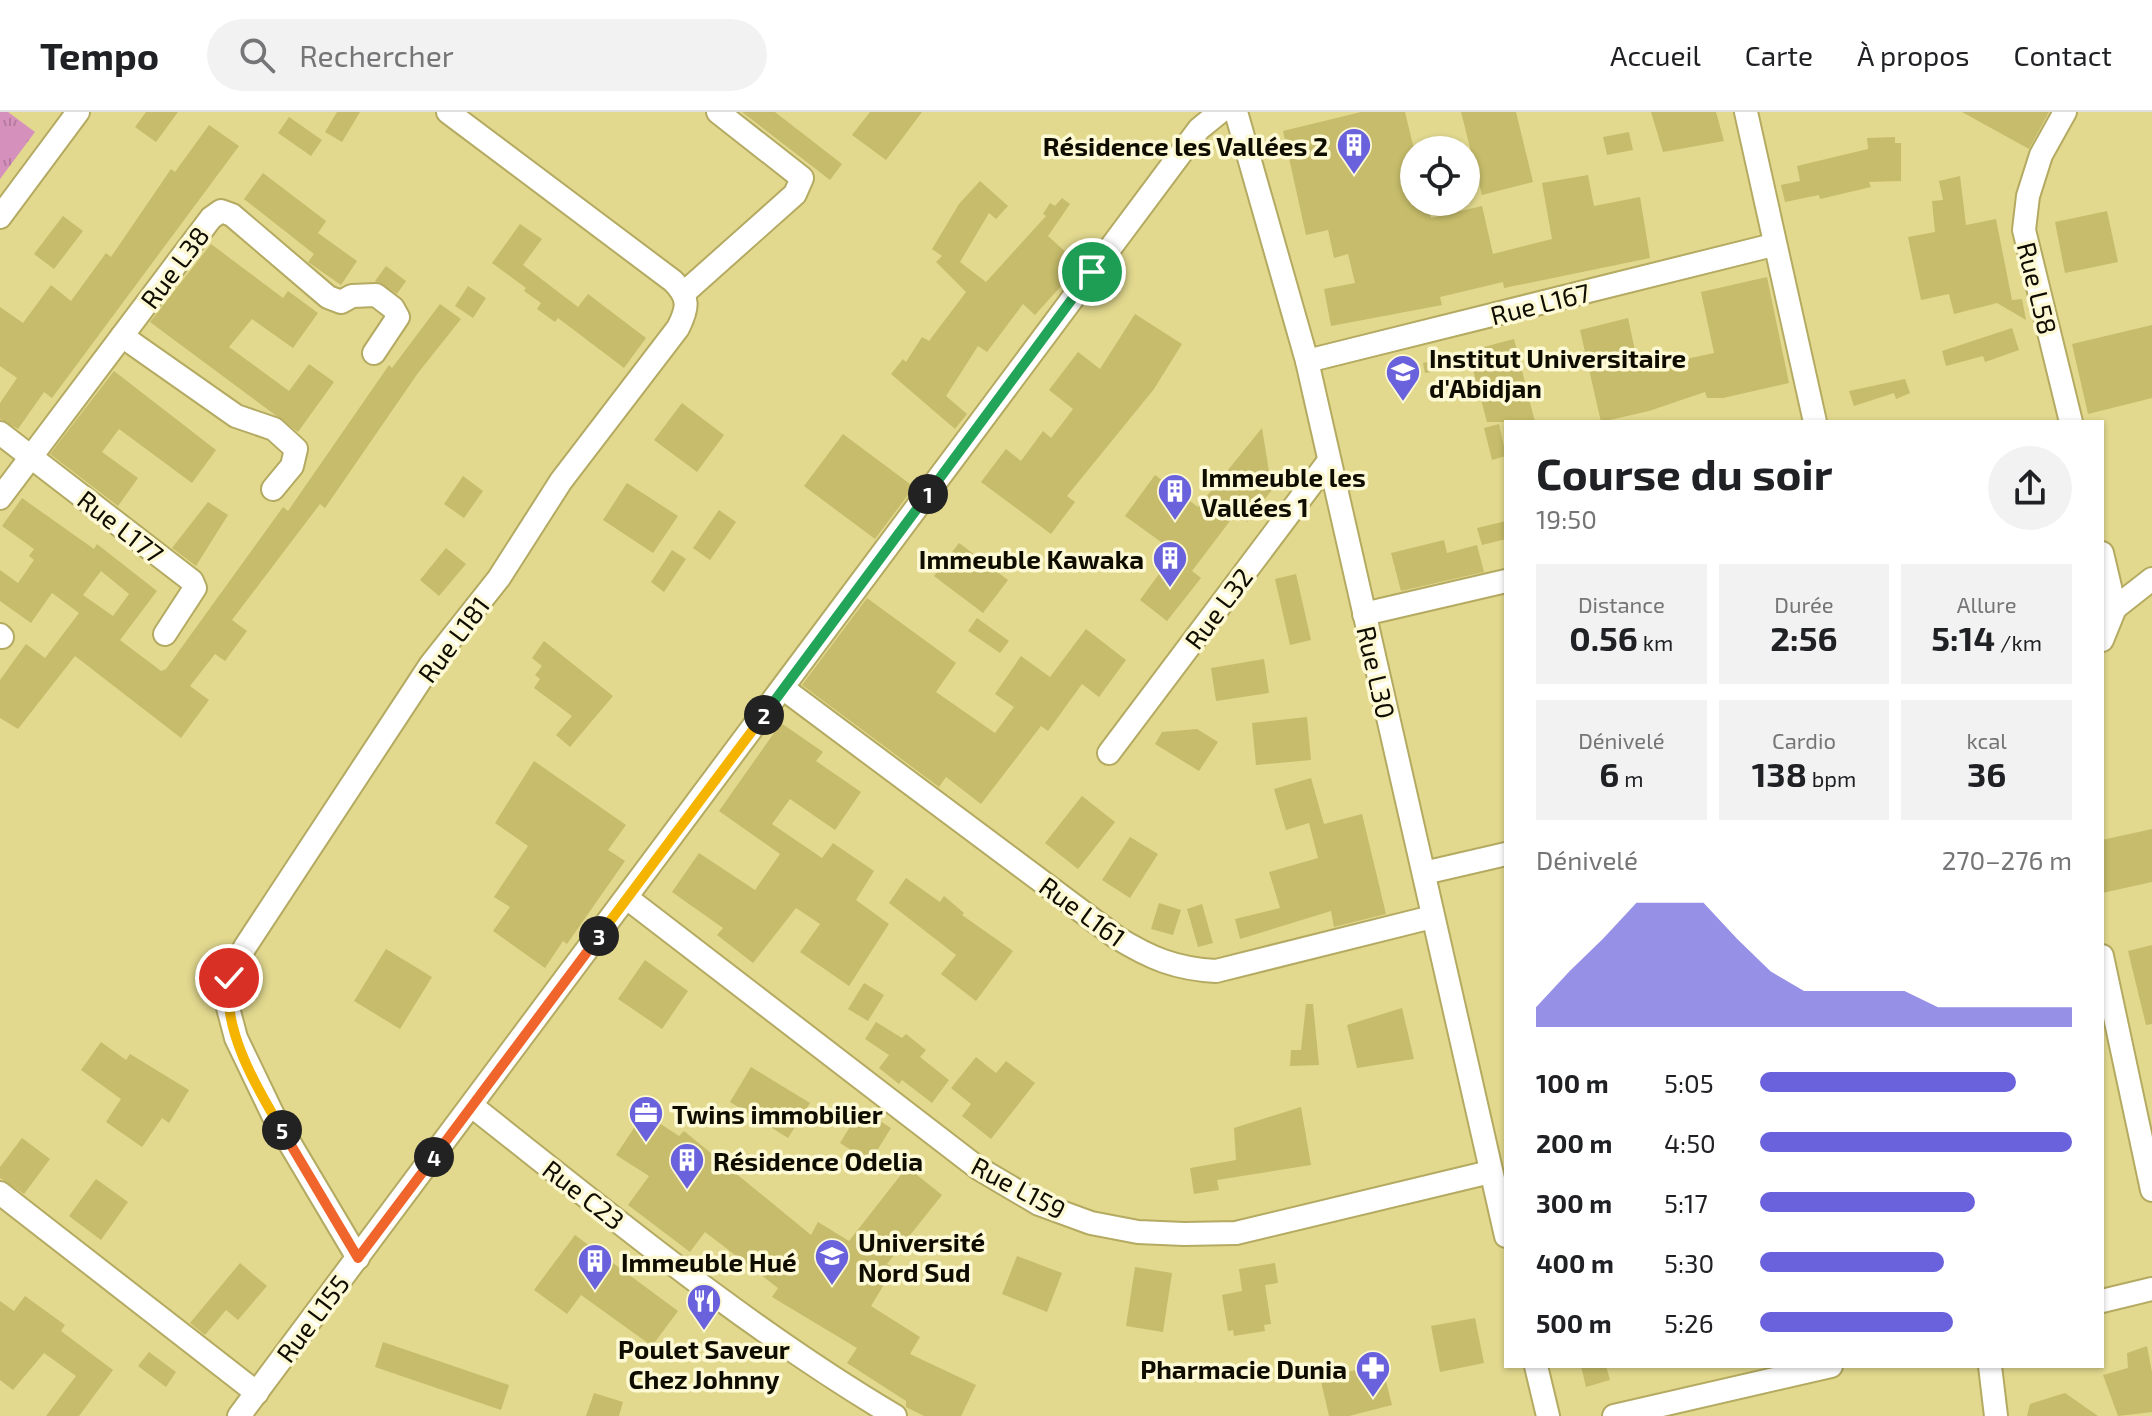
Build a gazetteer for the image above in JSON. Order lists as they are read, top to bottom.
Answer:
{
  "streets": {
    "street": [
      "Rue L38",
      "Rue L58",
      "Rue L167",
      "Rue L177",
      "Rue L32",
      "Rue L181",
      "Rue L30",
      "Rue L161",
      "Rue L159",
      "Rue C23",
      "Rue L155"
    ]
  },
  "crossings": [
    ["Rue L38", "Rue L177"],
    ["Rue L167", "Rue L30"],
    ["Rue L32", "Rue L30"],
    ["Rue L181", "Rue L155"],
    ["Rue L30", "Rue L161"],
    ["Rue L30", "Rue L159"],
    ["Rue L161", "Rue L155"],
    ["Rue L159", "Rue L155"],
    ["Rue C23", "Rue L155"]
  ],
  "places": {
    "building": [
      "Résidence les Vallées 2",
      "Immeuble les Vallées 1",
      "Immeuble Kawaka",
      "Résidence Odelia",
      "Immeuble Hué"
    ],
    "school or university": ["Institut Universitaire d'Abidjan", "Université Nord Sud"],
    "office": ["Twins immobilier"],
    "restaurant": ["Poulet Saveur Chez Johnny"],
    "pharmacy": ["Pharmacie Dunia"]
  },
  "page": {
    "header": "Tempo",
    "search": "Rechercher",
    "nav": [
      "Accueil",
      "Carte",
      "À propos",
      "Contact"
    ],
    "heading": ["Course du soir", "19:50"],
    "pins": [
      "1",
      "2",
      "3",
      "5",
      "4"
    ],
    "stats": [
      ["Distance", "0.56 km"],
      ["Durée", "2:56"],
      ["Allure", "5:14 /km"],
      ["Dénivelé", "6 m"],
      ["Cardio", "138 bpm"],
      ["kcal", "36"]
    ],
    "chart": ["Dénivelé", "270–276 m"],
    "list": [
      {
        "name": "100 m",
        "note": "5:05"
      },
      {
        "name": "200 m",
        "note": "4:50"
      },
      {
        "name": "300 m",
        "note": "5:17"
      },
      {
        "name": "400 m",
        "note": "5:30"
      },
      {
        "name": "500 m",
        "note": "5:26"
      }
    ]
  }
}
